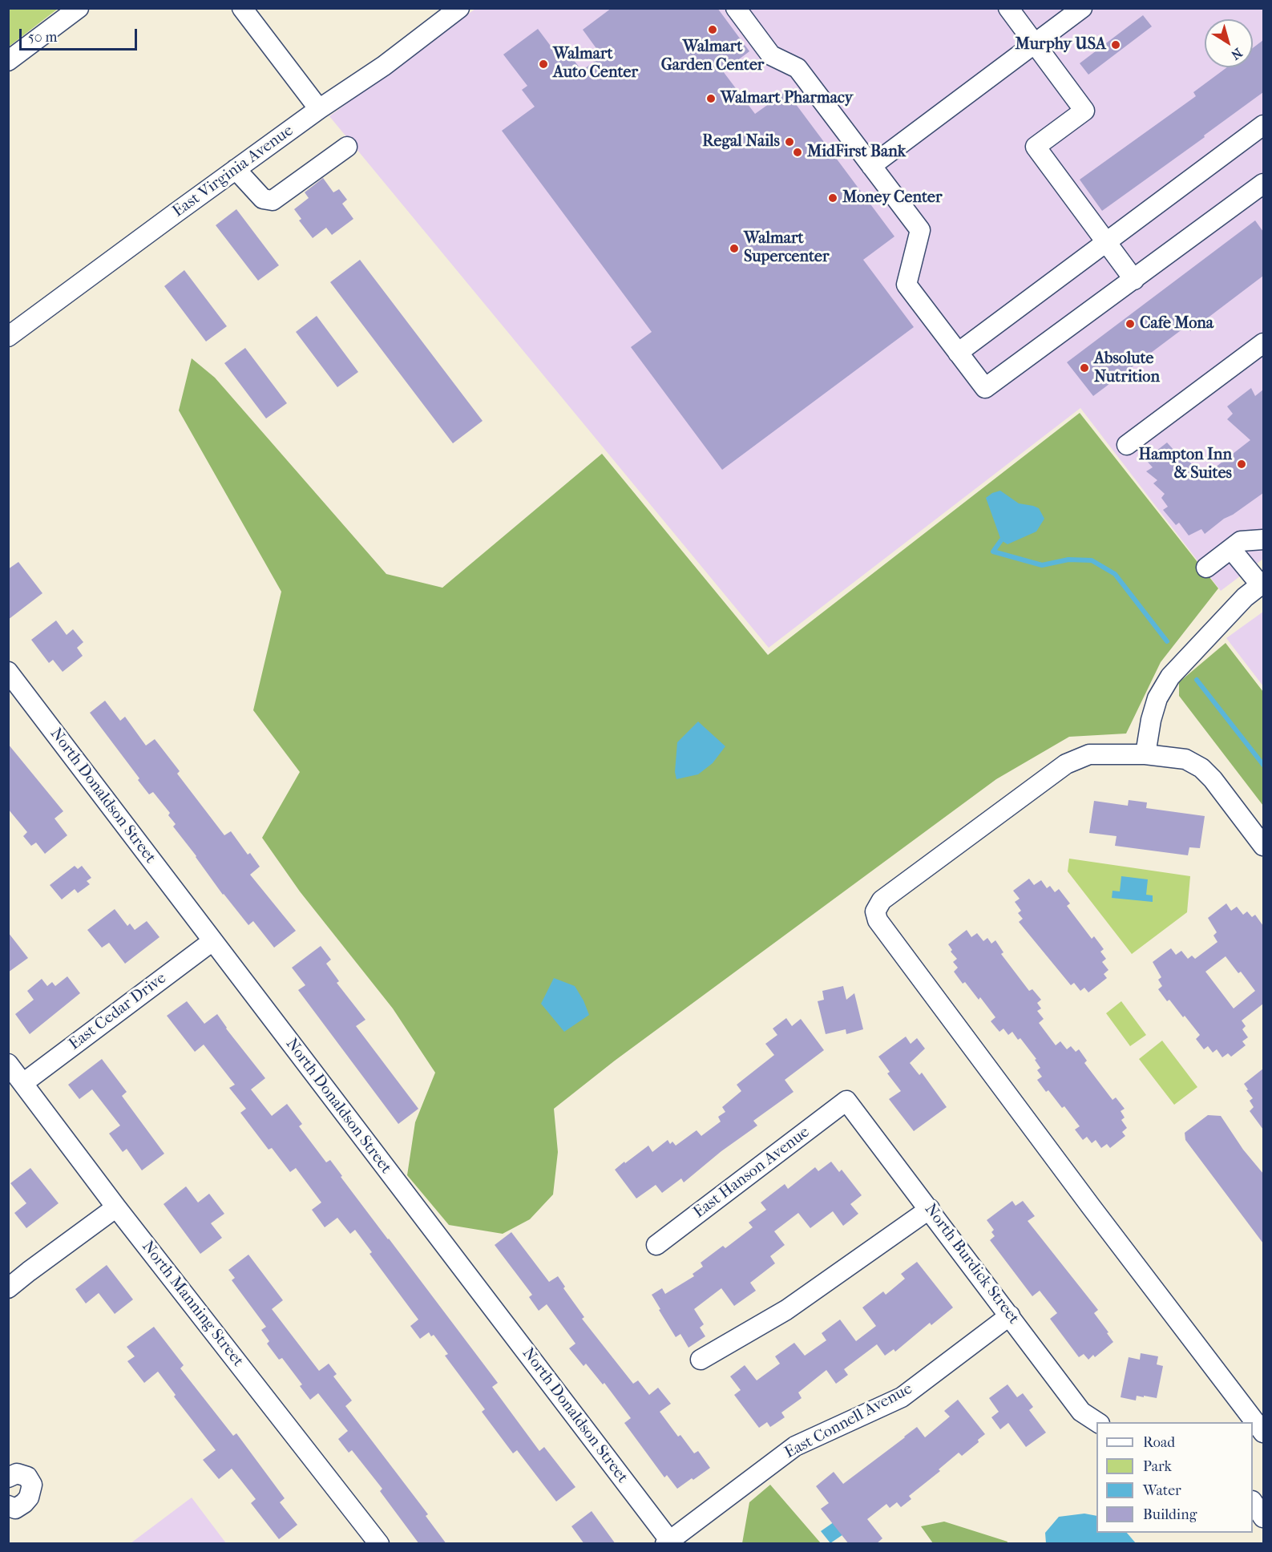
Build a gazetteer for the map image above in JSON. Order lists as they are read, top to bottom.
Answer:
{
  "streets": {
    "street": [
      "East Virginia Avenue",
      "North Donaldson Street",
      "East Cedar Drive",
      "East Hanson Avenue",
      "North Burdick Street",
      "North Manning Street",
      "East Connell Avenue"
    ]
  },
  "crossings": [
    ["North Donaldson Street", "East Cedar Drive"],
    ["North Donaldson Street", "East Connell Avenue"],
    ["East Cedar Drive", "North Manning Street"],
    ["East Hanson Avenue", "North Burdick Street"],
    ["North Burdick Street", "East Connell Avenue"]
  ],
  "places": [
    "Walmart Garden Center",
    "Murphy USA",
    "Walmart Auto Center",
    "Walmart Pharmacy",
    "Regal Nails",
    "MidFirst Bank",
    "Money Center",
    "Walmart Supercenter",
    "Cafe Mona",
    "Absolute Nutrition",
    "Hampton Inn & Suites"
  ],
  "legend": [
    "Road",
    "Park",
    "Water",
    "Building"
  ],
  "scale_bar": "50 m",
  "north": "bottom right"
}
